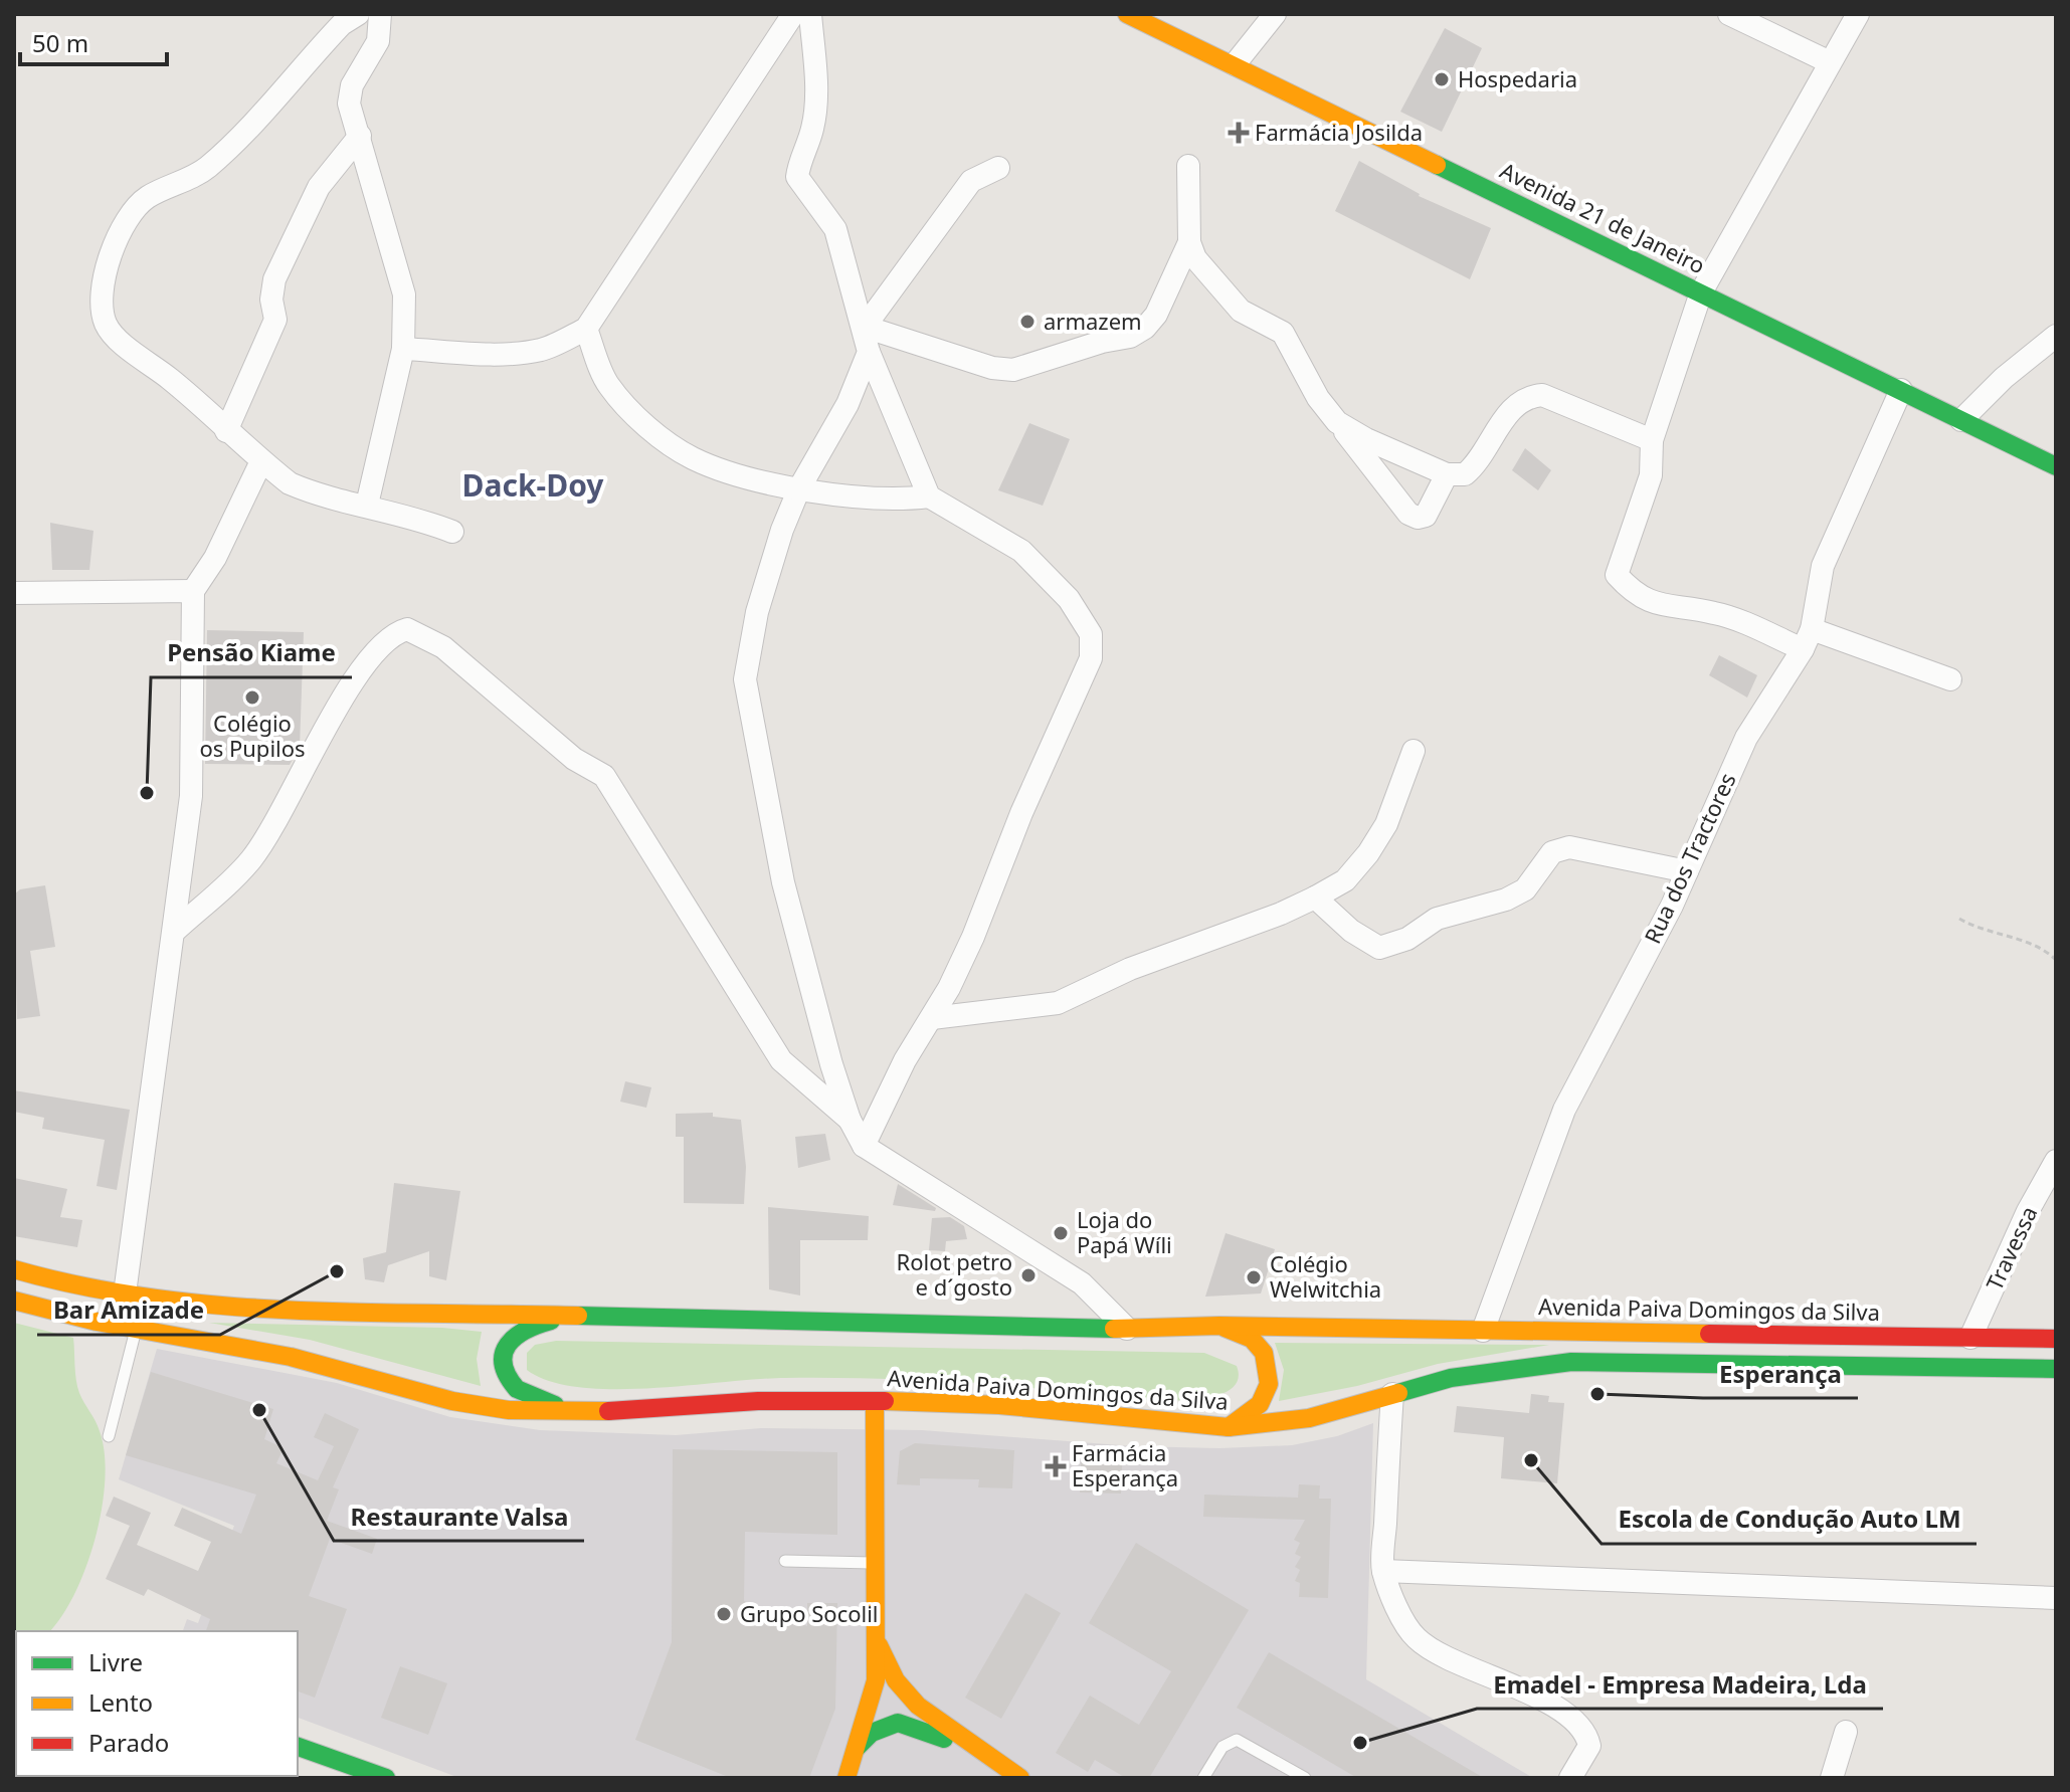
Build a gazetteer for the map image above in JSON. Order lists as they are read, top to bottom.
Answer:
{
  "streets": {
    "main road": ["Avenida 21 de Janeiro", "Avenida Paiva Domingos da Silva"],
    "street": ["Rua dos Tractores", "Travessa"]
  },
  "crossings": [
    ["Avenida 21 de Janeiro", "Rua dos Tractores"],
    ["Rua dos Tractores", "Avenida Paiva Domingos da Silva"],
    ["Travessa", "Avenida Paiva Domingos da Silva"]
  ],
  "districts": ["Dack-Doy"],
  "places": {
    "other": [
      "Hospedaria",
      "armazem",
      "Colégio os Pupilos",
      "Pensão Kiame",
      "Loja do Papá Wíli",
      "Bar Amizade",
      "Rolot petro e d´gosto",
      "Colégio Welwitchia",
      "Esperança",
      "Restaurante Valsa",
      "Escola de Condução Auto LM",
      "Grupo Socolil",
      "Emadel - Empresa Madeira, Lda"
    ],
    "health": ["Farmácia Josilda", "Farmácia Esperança"]
  },
  "legend": ["Livre", "Lento", "Parado"],
  "scale_bar": "50 m"
}
